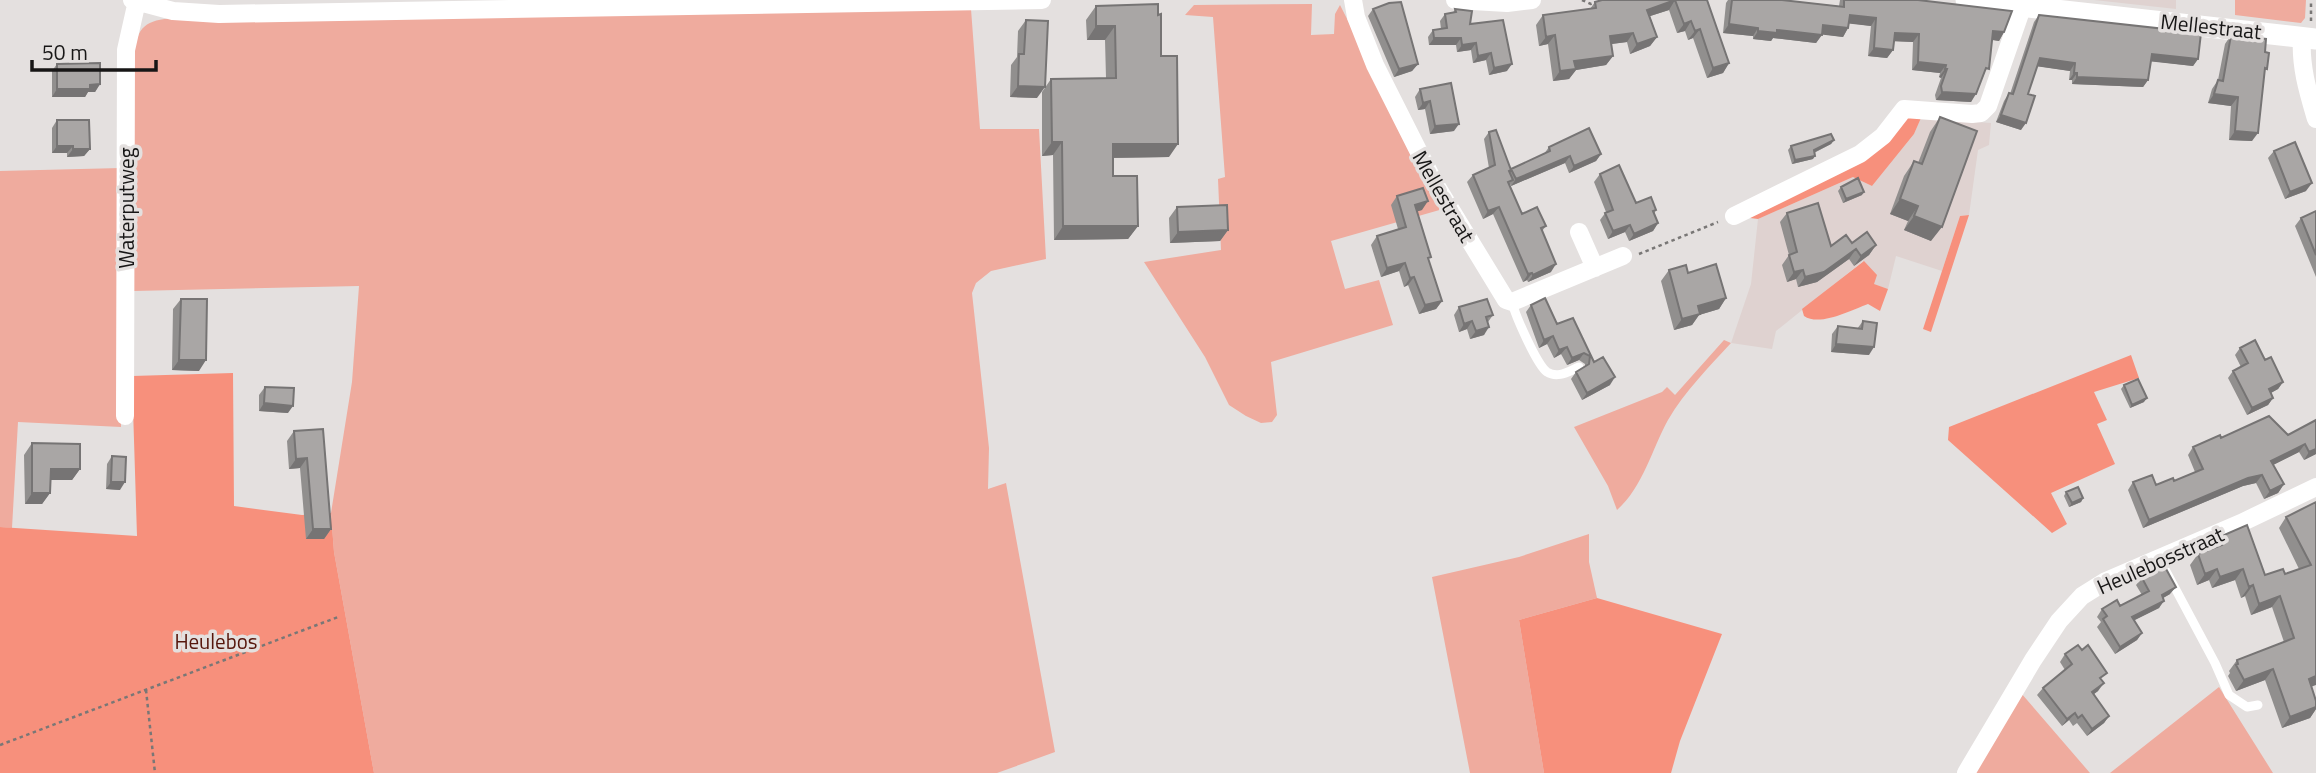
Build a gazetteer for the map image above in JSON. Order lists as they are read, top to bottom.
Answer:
{
  "streets": {
    "street": ["Mellestraat", "Waterputweg", "Heulebosstraat"]
  },
  "parks": ["Heulebos"],
  "scale_bar": "50 m"
}
